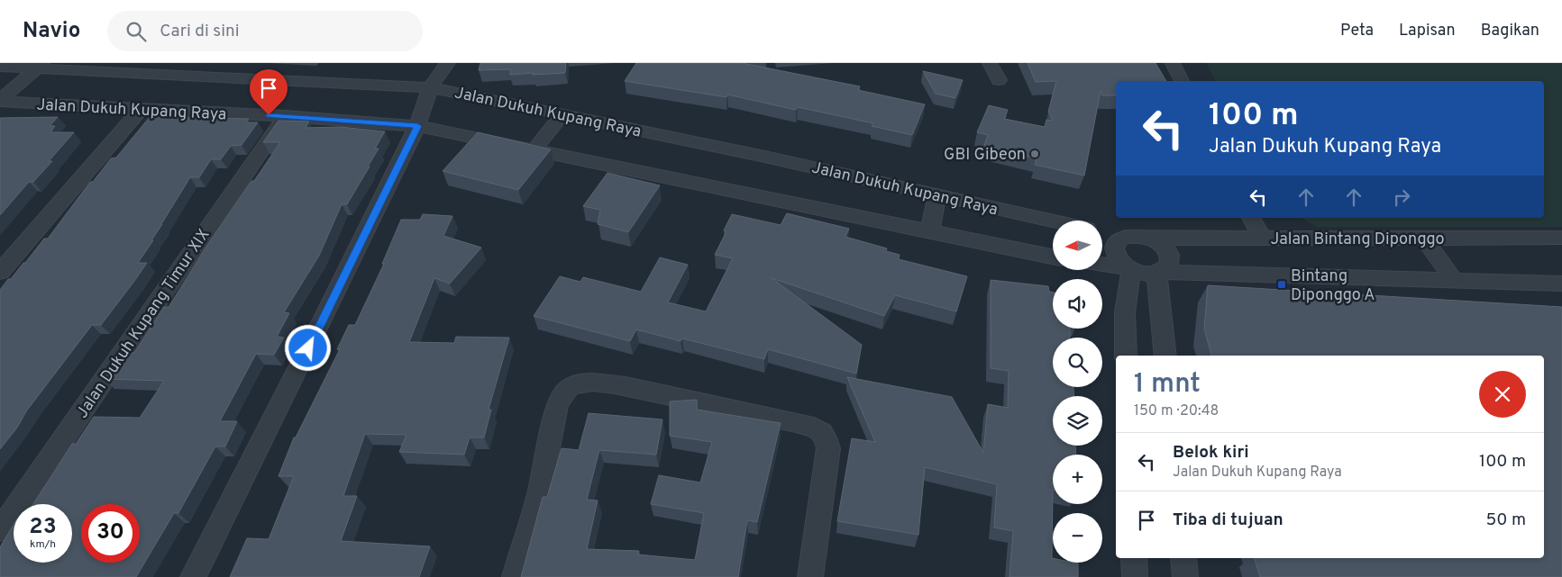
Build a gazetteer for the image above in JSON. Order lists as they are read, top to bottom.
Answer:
{
  "streets": {
    "street": ["Jalan Dukuh Kupang Raya", "Jalan Bintang Diponggo", "Jalan Dukuh Kupang Timur XIX"]
  },
  "crossings": [
    ["Jalan Dukuh Kupang Raya", "Jalan Dukuh Kupang Timur XIX"]
  ],
  "places": {
    "other": ["GBI Gibeon"],
    "transit": ["Bintang Diponggo A"]
  },
  "north": "left",
  "page": {
    "header": "Navio",
    "search": "Cari di sini",
    "nav": ["Peta", "Lapisan", "Bagikan"],
    "turn": ["100 m", "Jalan Dukuh Kupang Raya"],
    "map_buttons": ["+", "−"],
    "heading": ["1 mnt", "150 m · 20:48"],
    "list": [
      {
        "name": "Belok kiri",
        "note": "Jalan Dukuh Kupang Raya",
        "value": "100 m"
      },
      {
        "name": "Tiba di tujuan",
        "value": "50 m"
      }
    ],
    "speed": "23 km/h",
    "limit": "30"
  }
}
